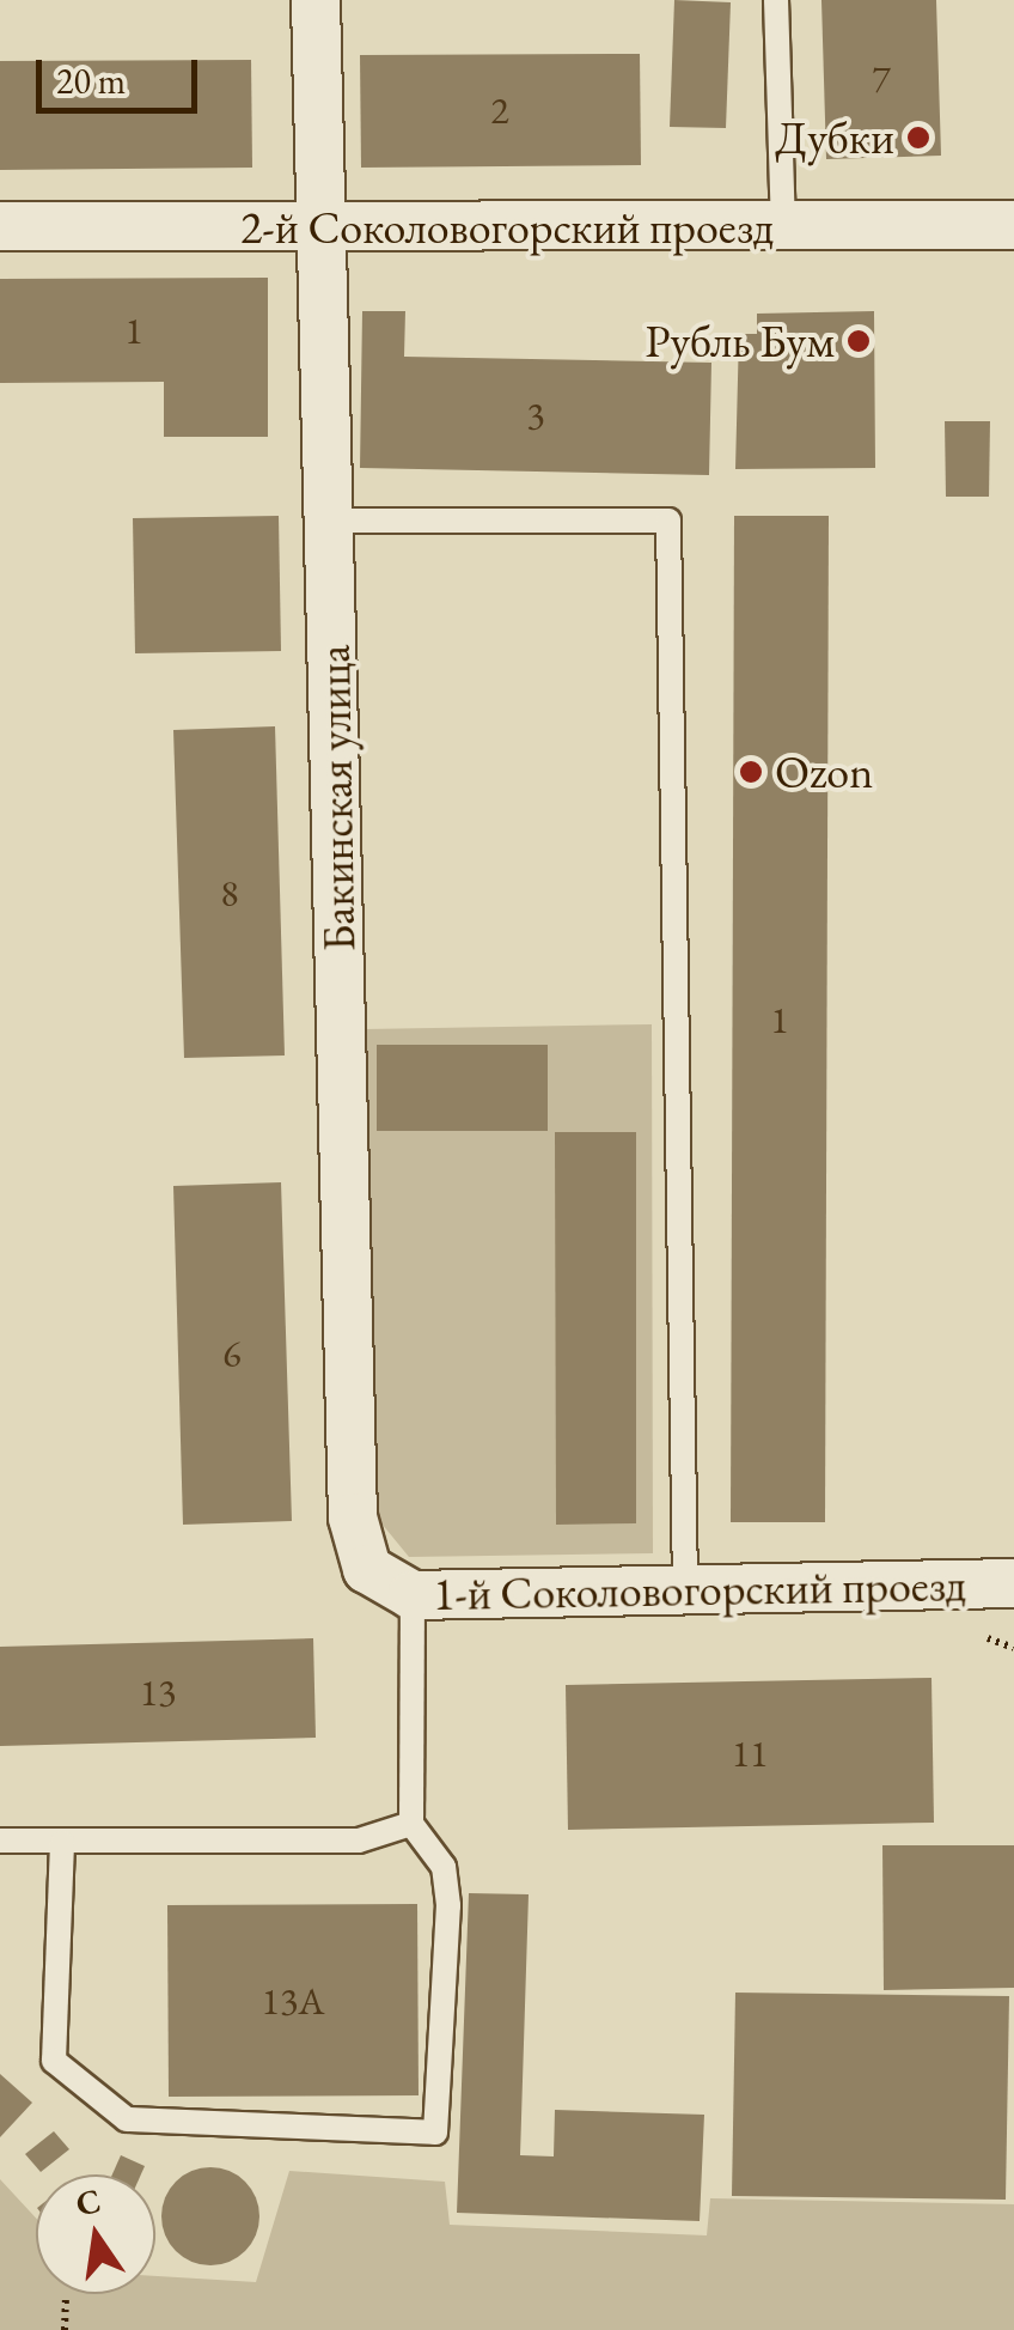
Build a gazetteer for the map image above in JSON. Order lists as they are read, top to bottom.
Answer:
{
  "streets": {
    "street": ["2-й Соколовогорский проезд", "Бакинская улица", "1-й Соколовогорский проезд"]
  },
  "crossings": [
    ["2-й Соколовогорский проезд", "Бакинская улица"],
    ["Бакинская улица", "1-й Соколовогорский проезд"]
  ],
  "places": ["Дубки", "Рубль Бум", "Ozon"],
  "house_numbers": [
    "7",
    "2",
    "1",
    "3",
    "8",
    "1",
    "6",
    "13",
    "11",
    "13А"
  ],
  "scale_bar": "20 m",
  "north": "top"
}
